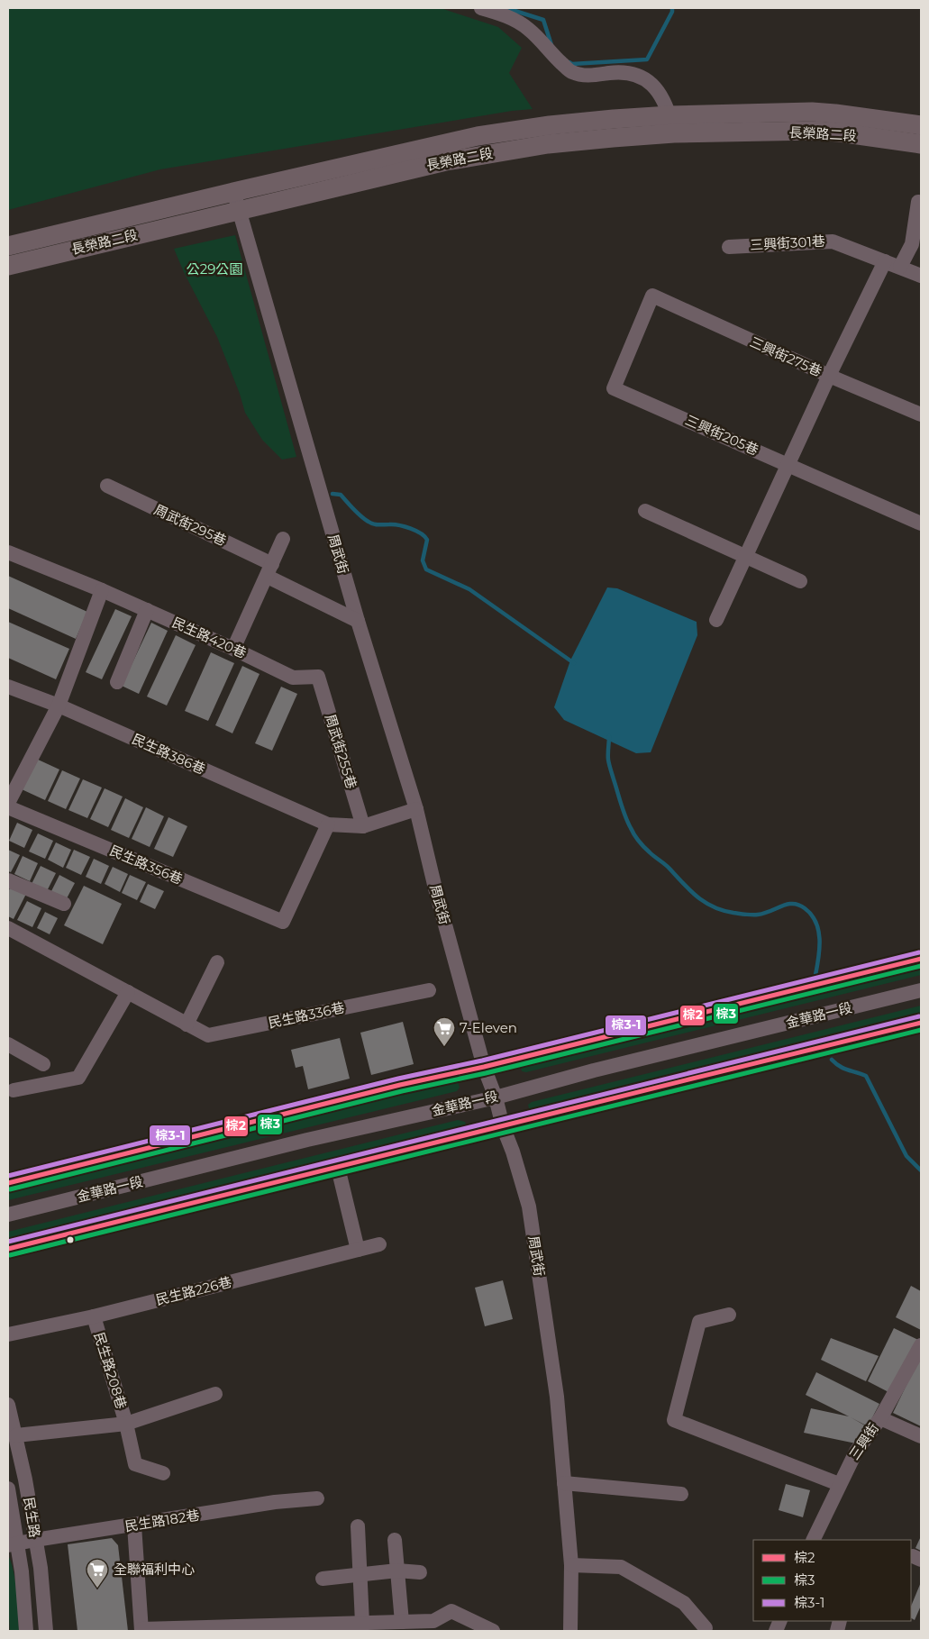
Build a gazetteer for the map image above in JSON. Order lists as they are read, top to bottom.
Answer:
{
  "streets": {
    "main road": ["長榮路二段"],
    "street": [
      "三興街301巷",
      "三興街275巷",
      "三興街205巷",
      "周武街295巷",
      "周武街",
      "民生路420巷",
      "周武街255巷",
      "民生路386巷",
      "民生路356巷",
      "民生路336巷",
      "金華路一段",
      "民生路226巷",
      "民生路208巷",
      "三興街",
      "民生路",
      "民生路182巷"
    ]
  },
  "crossings": [
    ["長榮路二段", "周武街"],
    ["三興街275巷", "三興街205巷"],
    ["周武街295巷", "周武街"],
    ["周武街", "金華路一段"],
    ["民生路420巷", "周武街255巷"],
    ["民生路386巷", "民生路356巷"],
    ["民生路226巷", "民生路208巷"],
    ["民生路208巷", "民生路"],
    ["民生路", "民生路182巷"]
  ],
  "parks": ["公29公園"],
  "places": {
    "supermarket": ["7-Eleven", "全聯福利中心"]
  },
  "lines": ["transit line 棕3-1", "transit line 棕2", "transit line 棕3"],
  "legend": ["棕2", "棕3", "棕3-1"]
}
